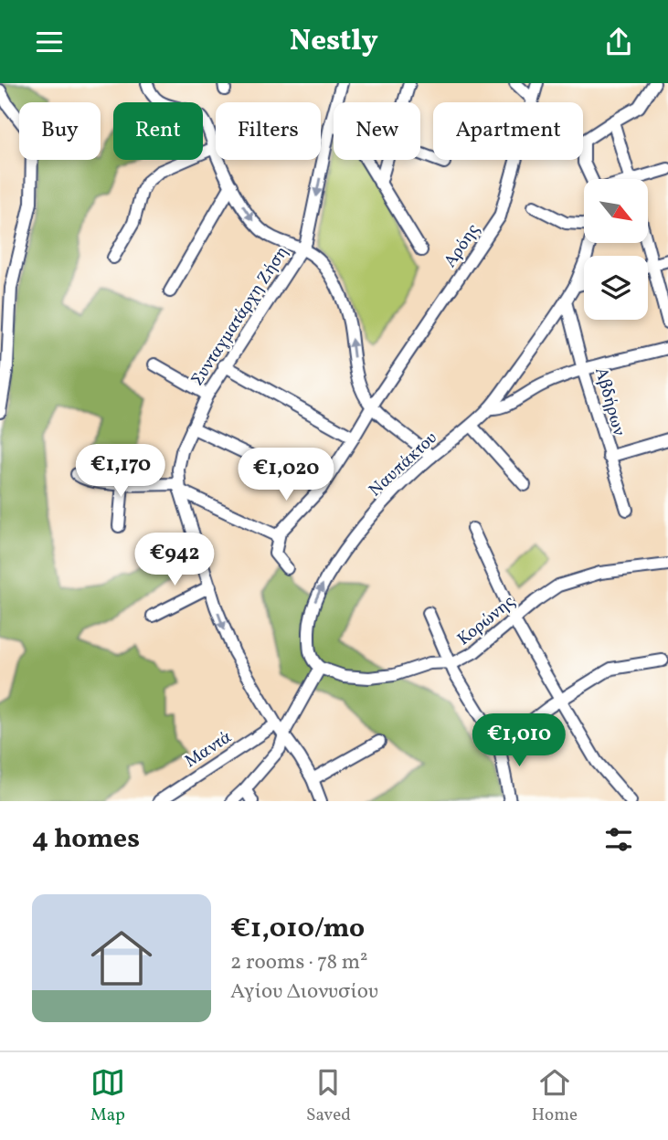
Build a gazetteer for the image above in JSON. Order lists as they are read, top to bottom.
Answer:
{
  "streets": {
    "street": [
      "Αρόης",
      "Συνταγματάρχη Ζήση",
      "Αβδήρων",
      "Ναυπάκτου",
      "Κορώνης",
      "Μαντά"
    ]
  },
  "crossings": [
    ["Συνταγματάρχη Ζήση", "Μαντά"],
    ["Αβδήρων", "Ναυπάκτου"],
    ["Ναυπάκτου", "Κορώνης"]
  ],
  "one_way": ["Ναυπάκτου"],
  "north": "bottom right",
  "page": {
    "header": "Nestly",
    "chip": [
      "Buy",
      "Rent",
      "Filters",
      "New",
      "Apartment"
    ],
    "price": [
      "€1,170",
      "€1,020",
      "€942",
      "€1,010"
    ],
    "heading": "4 homes",
    "list": [
      {
        "name": "€1,010/mo",
        "note": "2 rooms · 78 m² · Αγίου Διονυσίου"
      }
    ],
    "tabs": ["Map", "Saved", "Home"]
  }
}
